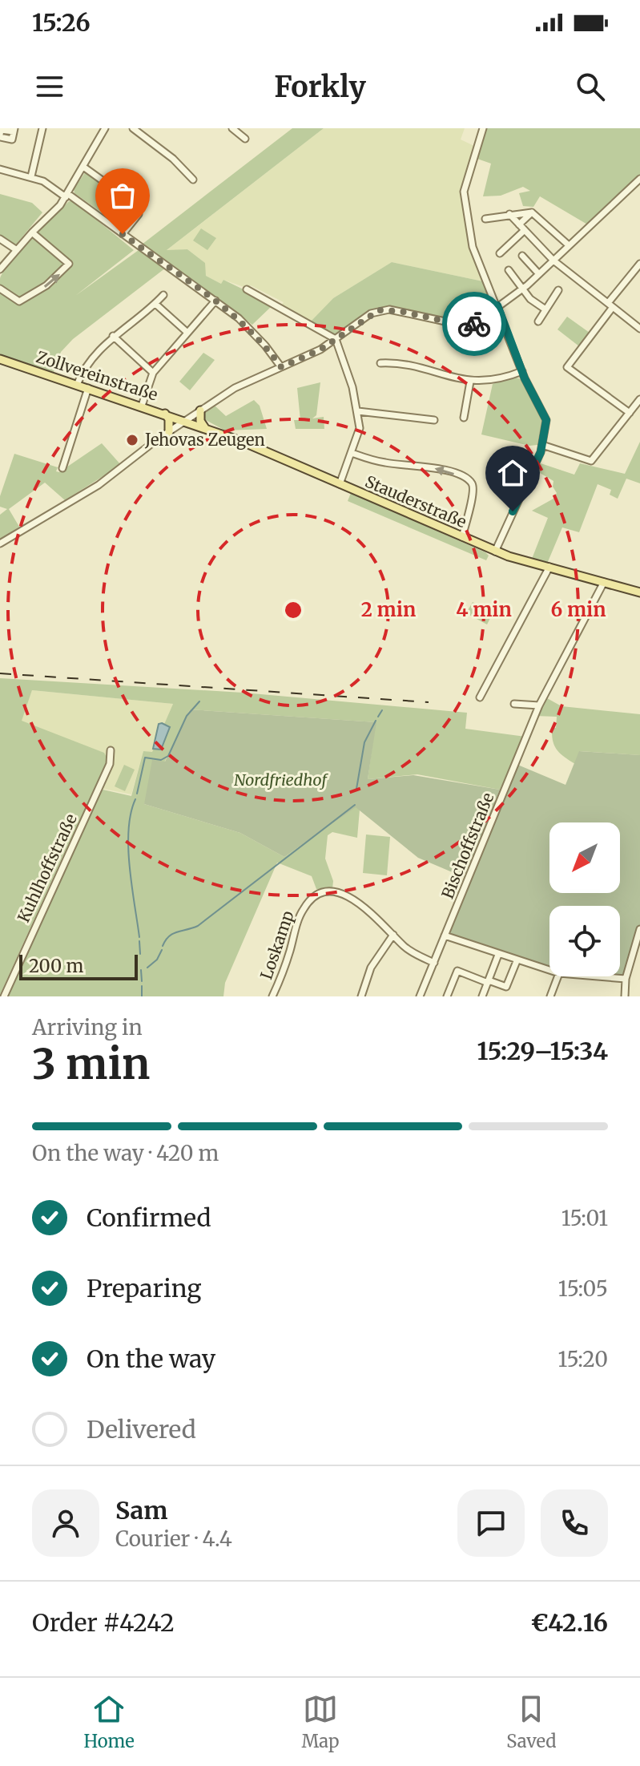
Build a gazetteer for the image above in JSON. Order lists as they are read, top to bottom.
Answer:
{
  "streets": {
    "main road": ["Zollvereinstraße", "Stauderstraße"],
    "street": ["Bischoffstraße", "Kuhlhoffstraße", "Loskamp"]
  },
  "crossings": [
    ["Zollvereinstraße", "Stauderstraße"],
    ["Stauderstraße", "Bischoffstraße"],
    ["Bischoffstraße", "Loskamp"]
  ],
  "parks": ["Nordfriedhof"],
  "places": ["Jehovas Zeugen"],
  "scale_bar": "200 m",
  "north": "bottom left",
  "page": {
    "status": "15:26",
    "header": "Forkly",
    "scale": "200 m",
    "heading": ["3 min", "Arriving in", "15:29–15:34"],
    "panel": [
      "Sam",
      "Courier · 4.4",
      "Order #4242",
      "€42.16"
    ],
    "bar": "On the way · 420 m",
    "list": [
      ["Confirmed", "15:01"],
      ["Preparing", "15:05"],
      ["On the way", "15:20"],
      "Delivered"
    ],
    "tabs": ["Home", "Map", "Saved"]
  },
  "rings": ["2 min", "4 min", "6 min"]
}
